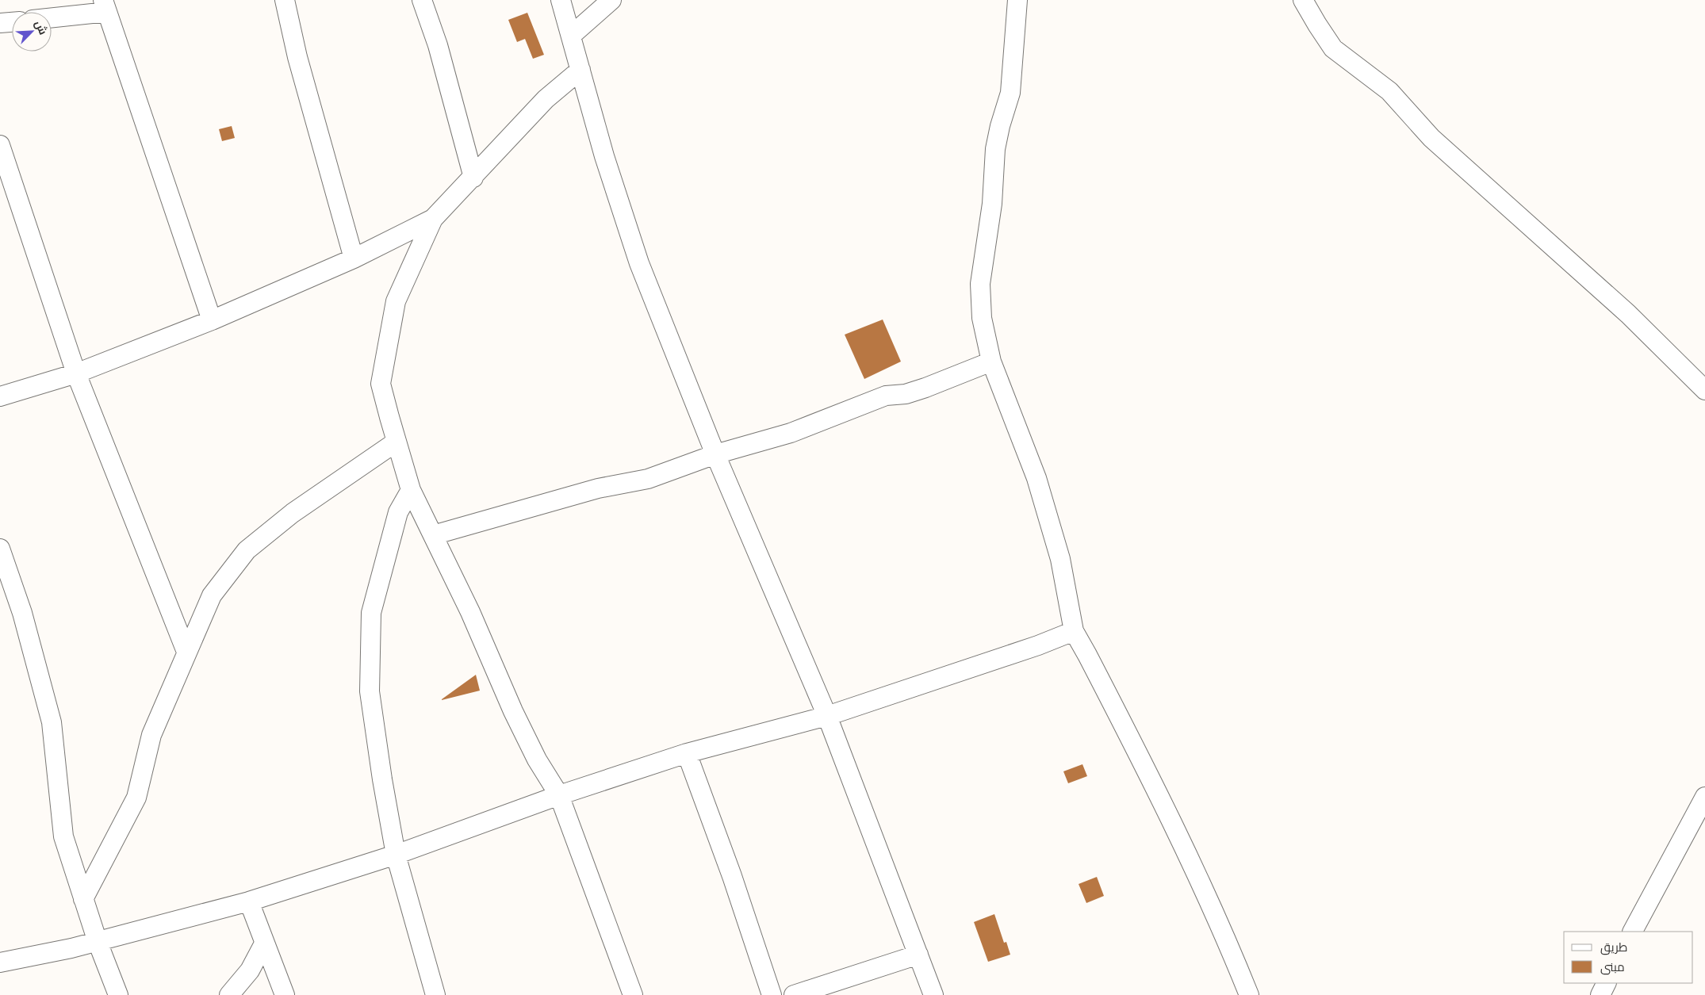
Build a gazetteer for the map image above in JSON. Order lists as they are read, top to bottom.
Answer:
{
  "legend": ["طريق", "مبنى"],
  "north": "top right"
}
